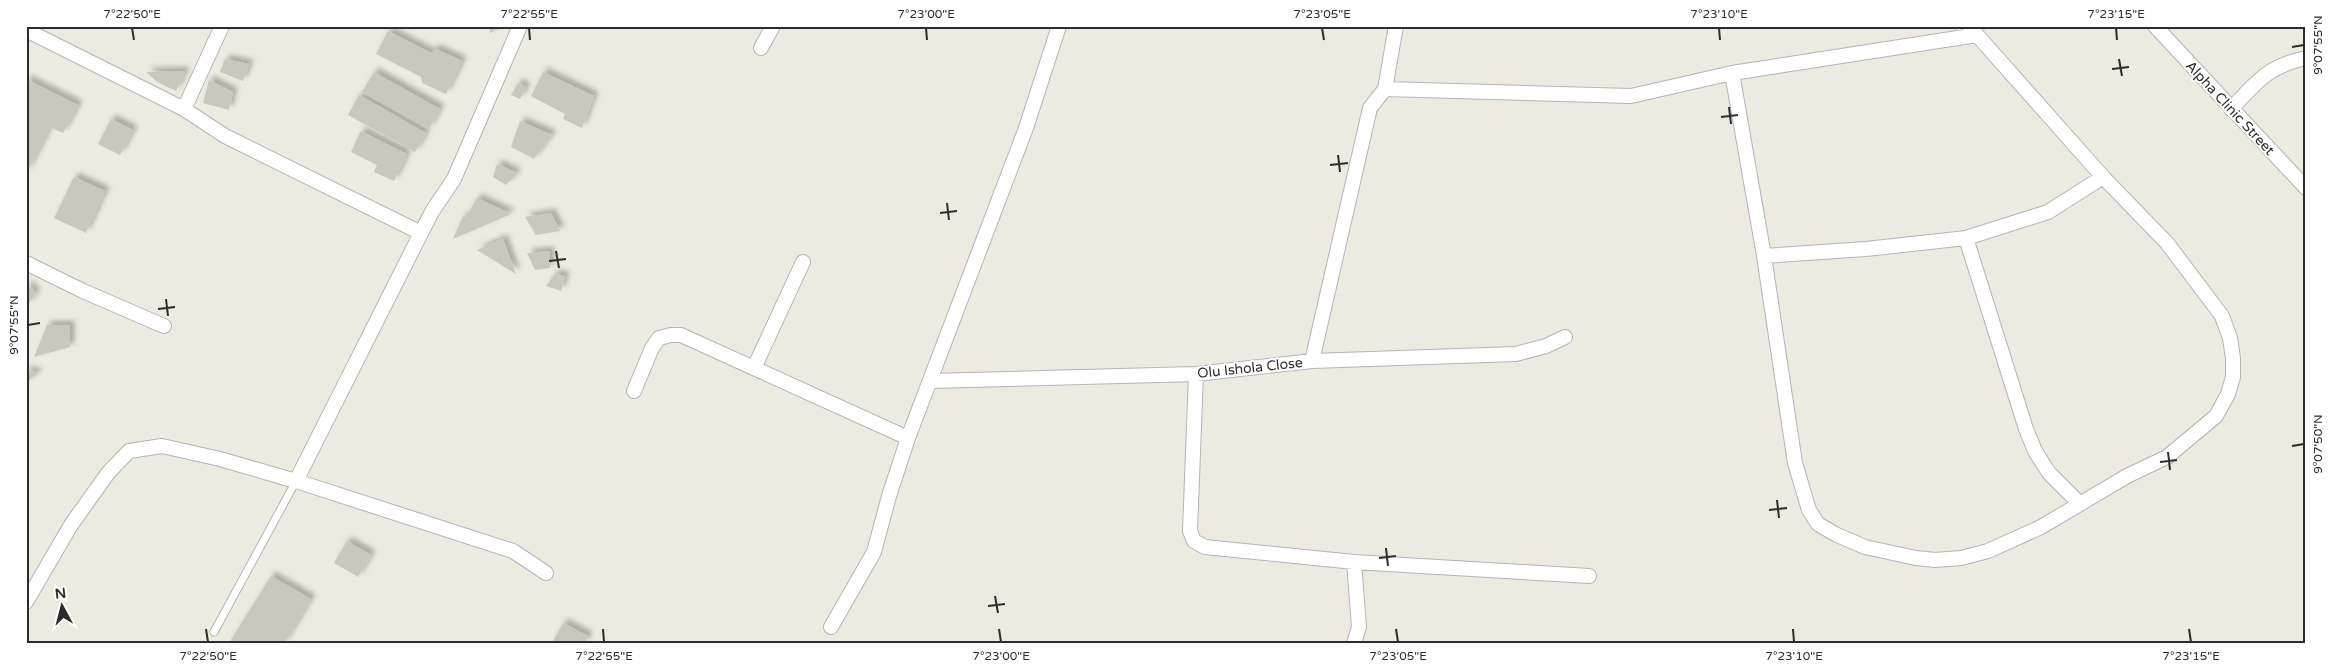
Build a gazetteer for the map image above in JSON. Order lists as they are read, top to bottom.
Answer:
{
  "streets": {
    "street": ["Alpha Clinic Street", "Olu Ishola Close"]
  },
  "north": "top",
  "coordinates": [
    "7°22'50\"E",
    "7°22'55\"E",
    "7°23'00\"E",
    "7°23'05\"E",
    "7°23'10\"E",
    "7°23'15\"E",
    "9°07'55\"N",
    "9°07'50\"N"
  ]
}
